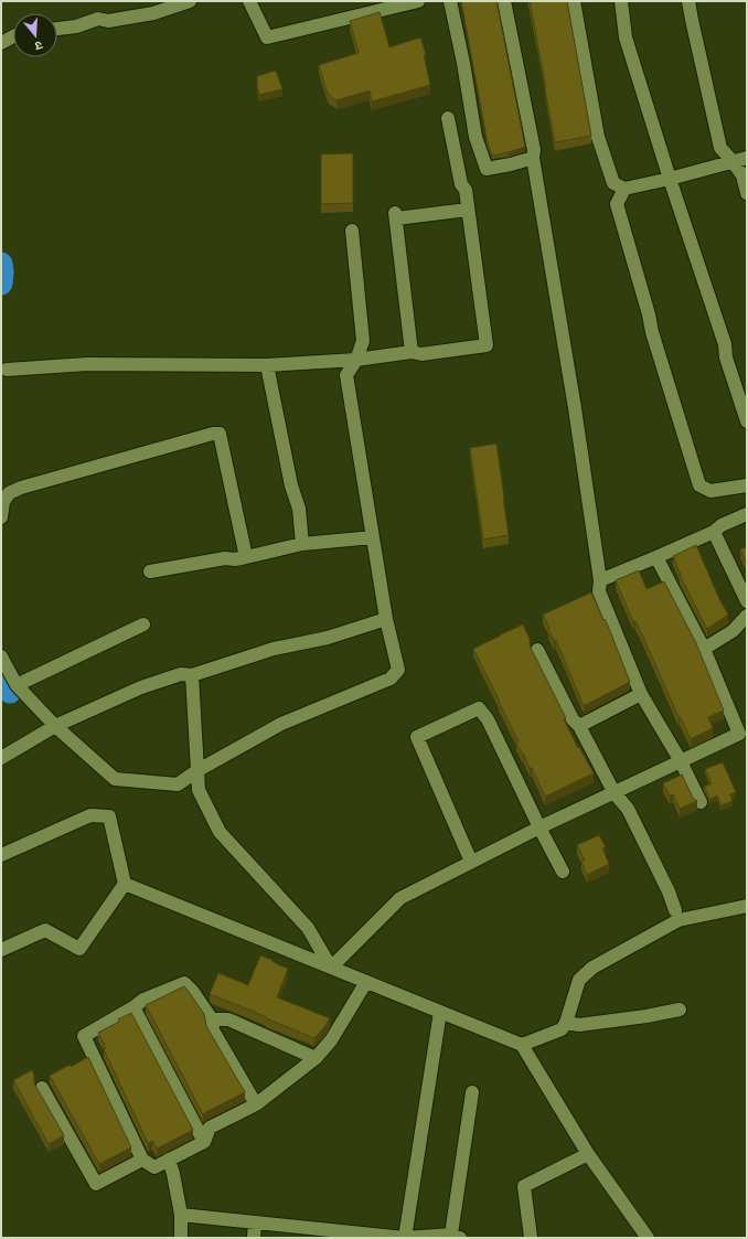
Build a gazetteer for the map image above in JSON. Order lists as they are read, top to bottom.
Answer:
{
  "north": "bottom"
}
